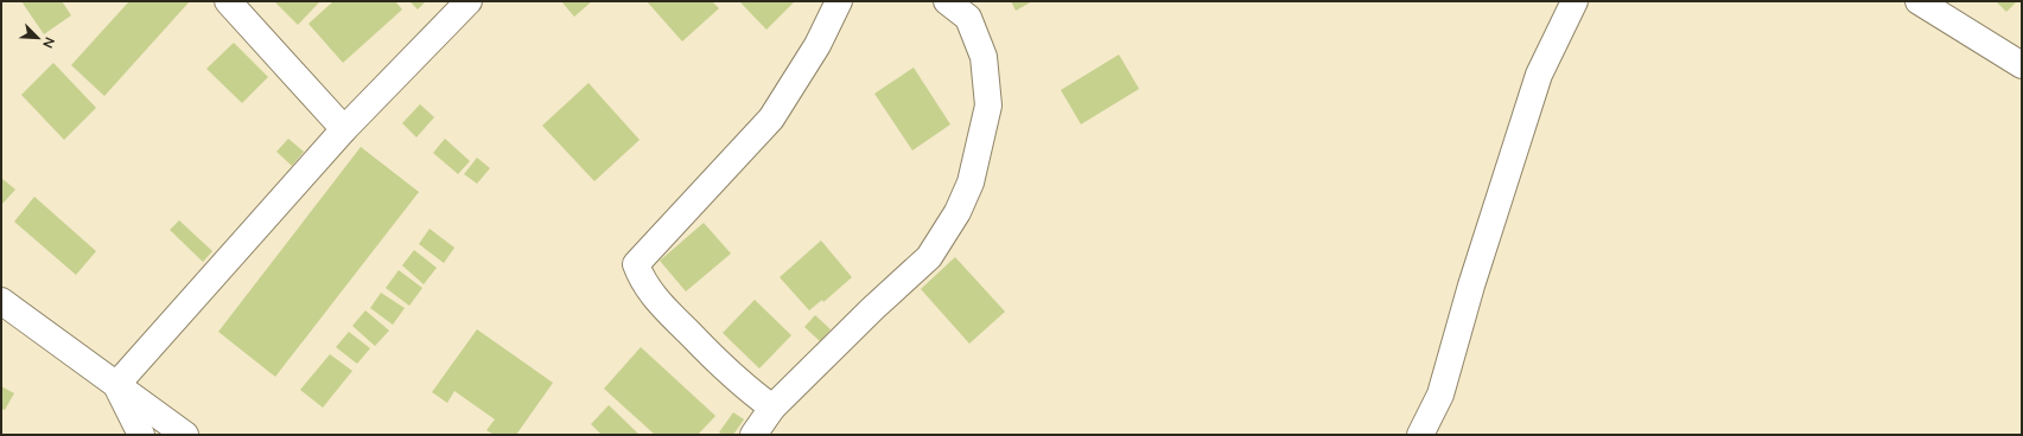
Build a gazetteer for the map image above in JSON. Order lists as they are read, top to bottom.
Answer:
{
  "north": "bottom right"
}
